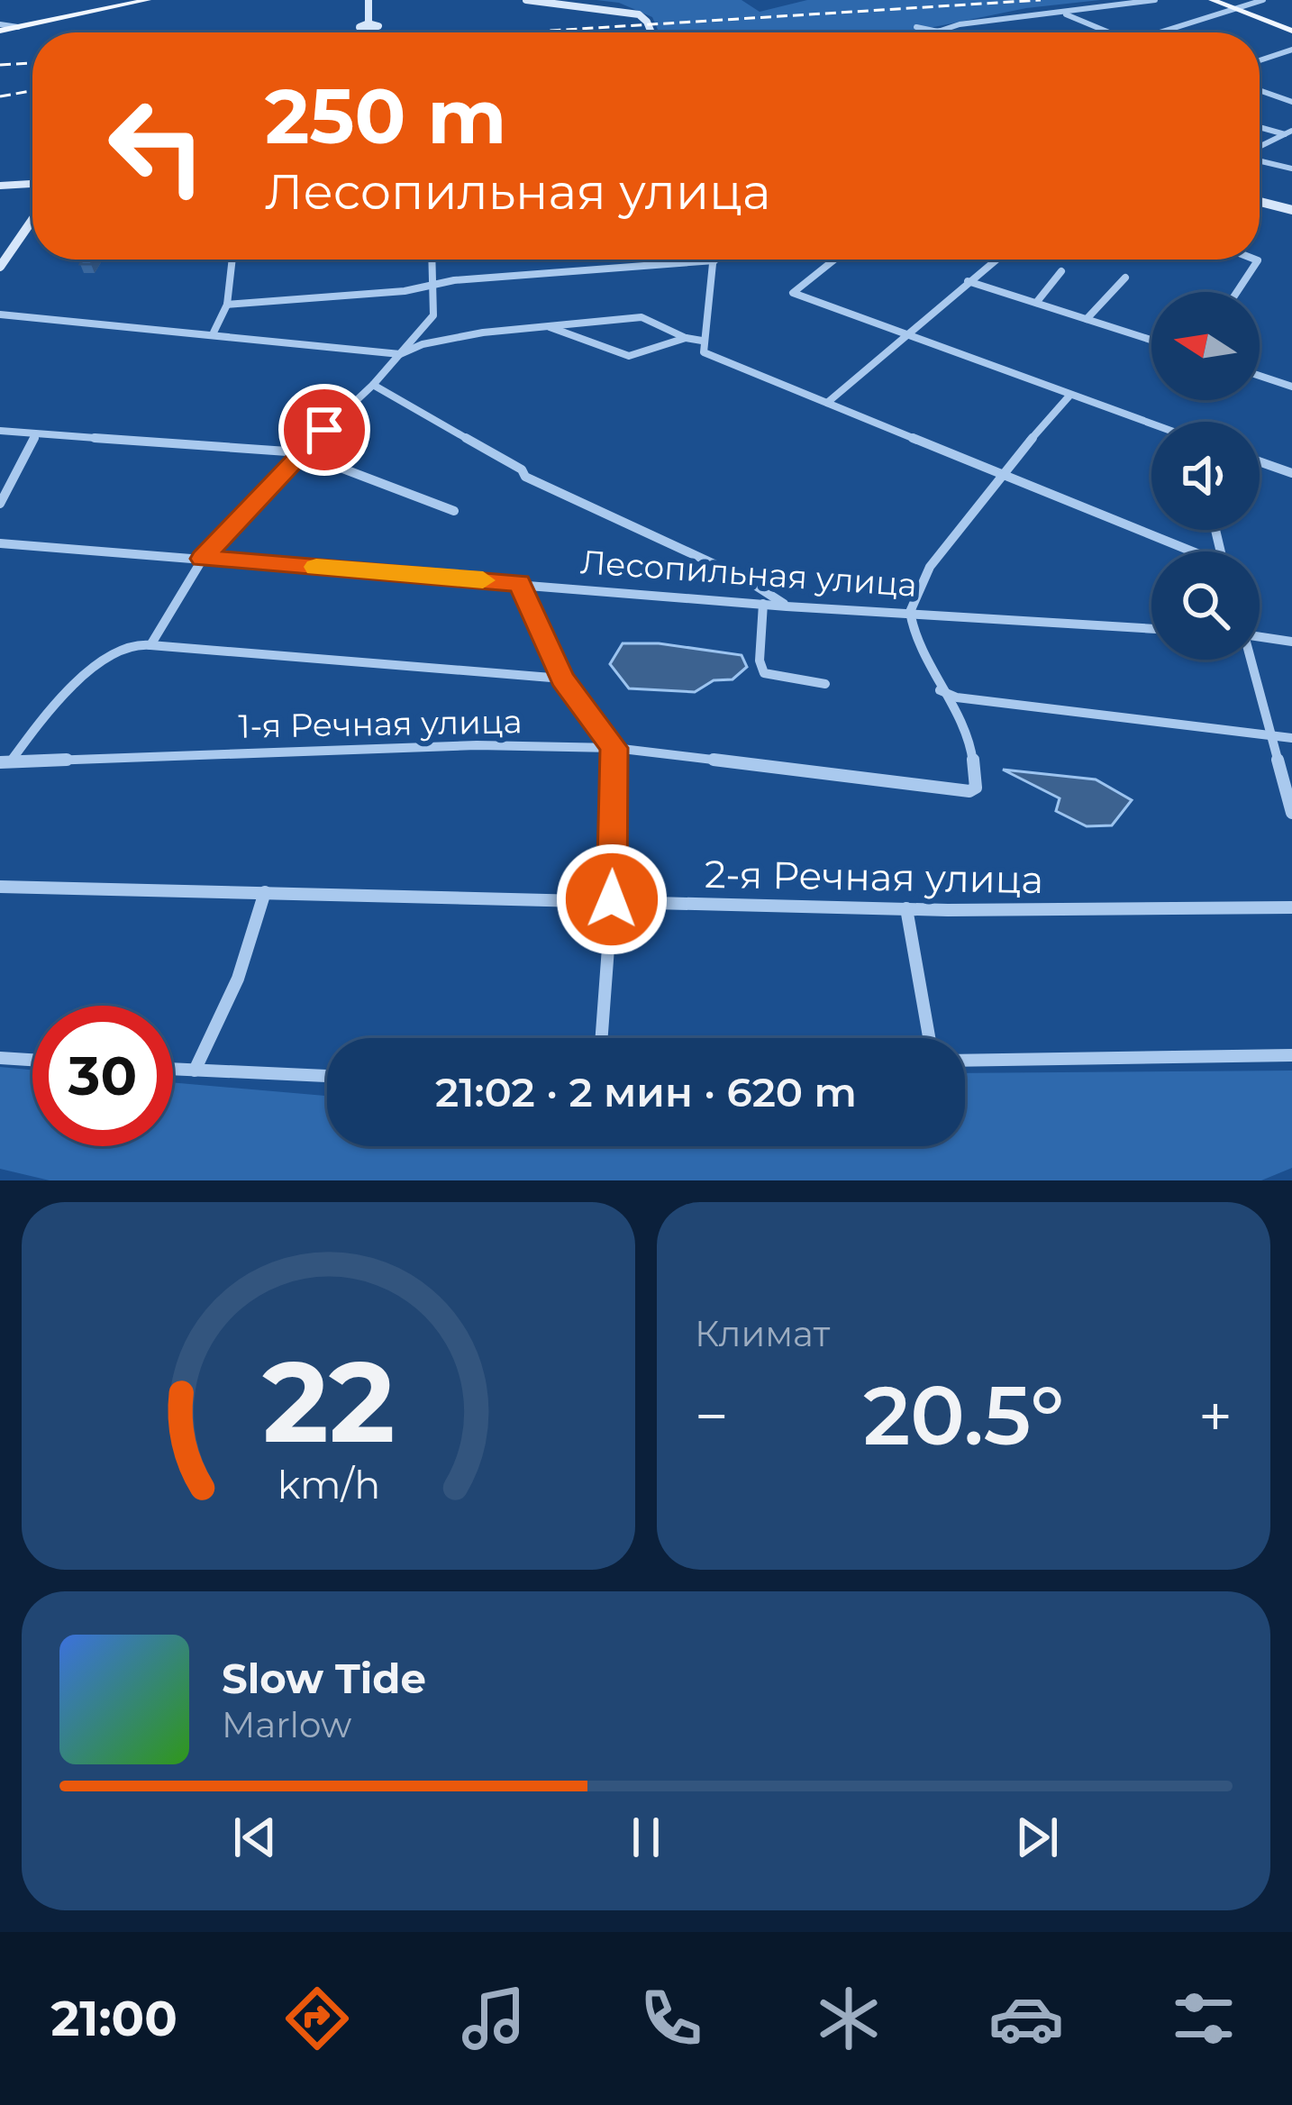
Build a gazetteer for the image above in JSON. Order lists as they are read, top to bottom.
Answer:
{
  "streets": {
    "street": ["Лесопильная улица", "1-я Речная улица", "2-я Речная улица"]
  },
  "north": "left",
  "page": {
    "turn": ["250 m", "Лесопильная улица"],
    "limit": "30",
    "trip": "21:02 · 2 мин · 620 m",
    "tile": "Климат",
    "heat": ["−", "20.5°", "+"],
    "song": ["Slow Tide", "Marlow"],
    "tabs": "21:00",
    "gauge": ["22", "km/h"]
  }
}
